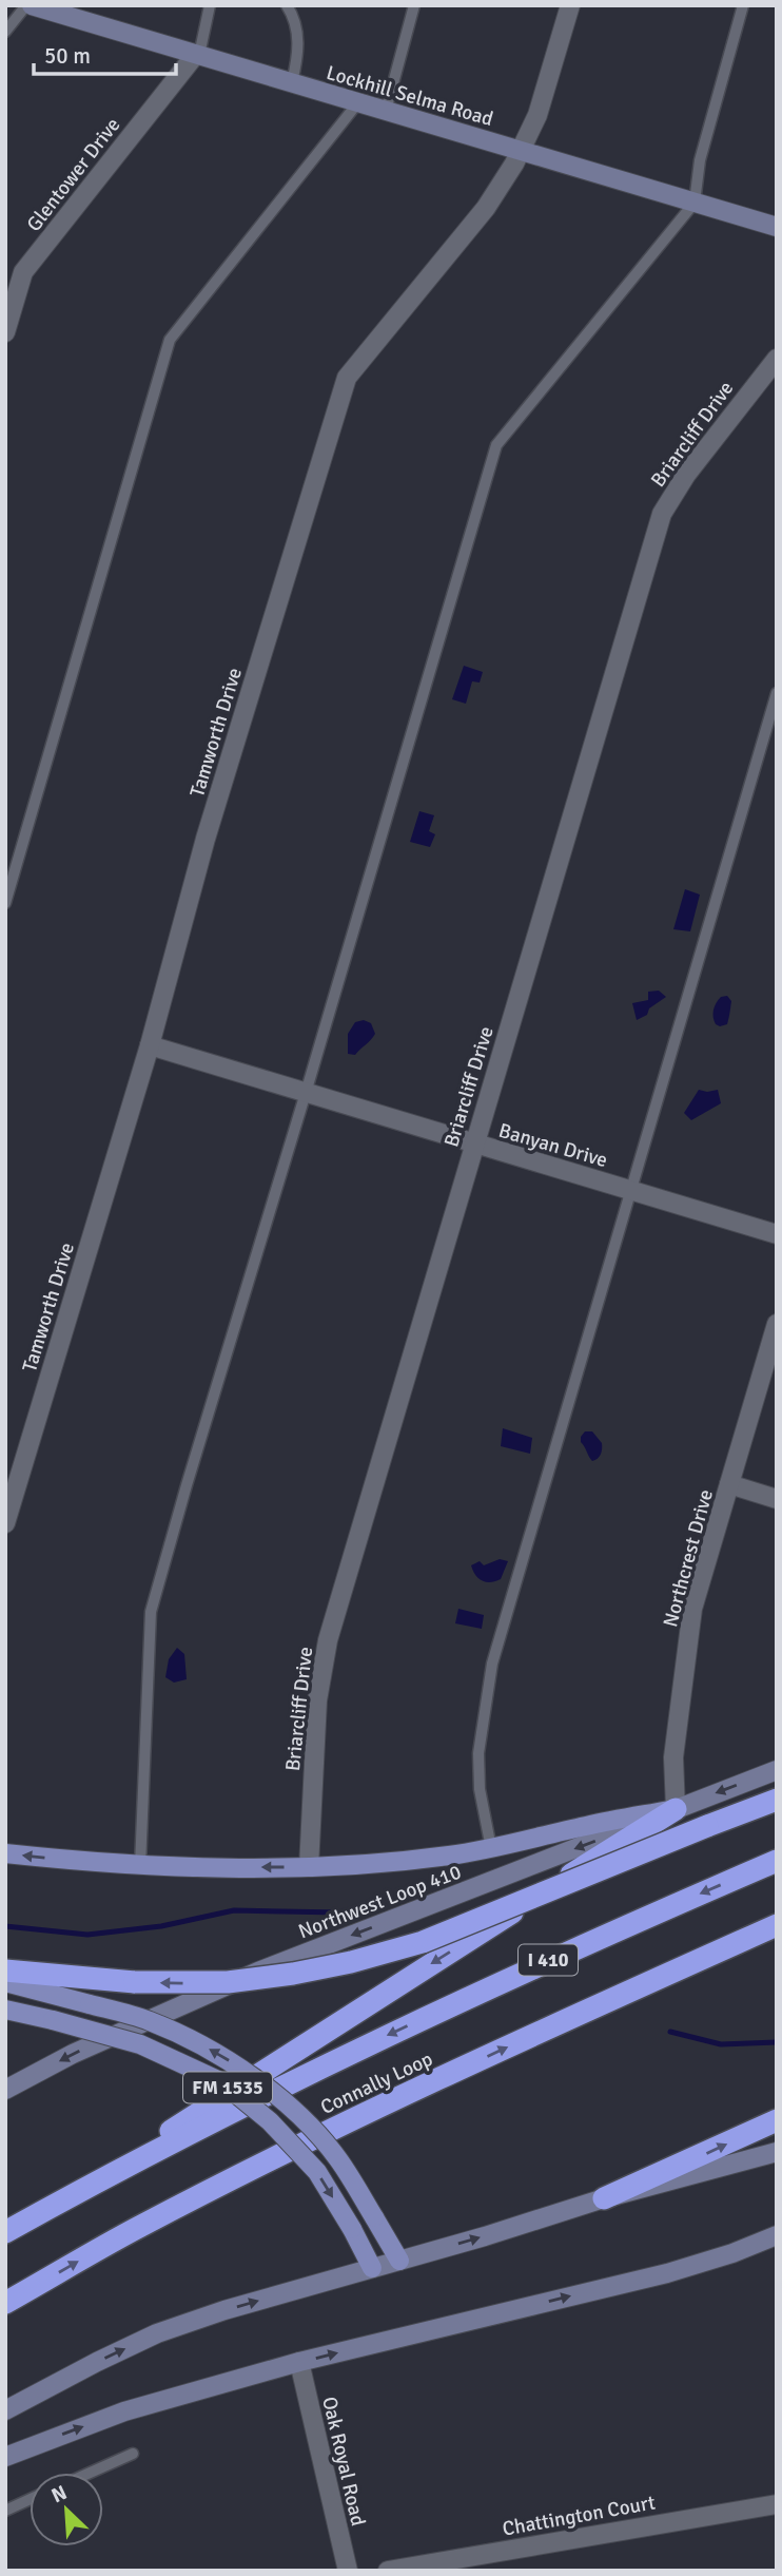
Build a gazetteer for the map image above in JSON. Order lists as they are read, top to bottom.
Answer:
{
  "streets": {
    "highway": ["I 410", "Connally Loop"],
    "main road": ["Lockhill Selma Road", "Northwest Loop 410", "FM 1535"],
    "street": [
      "Glentower Drive",
      "Briarcliff Drive",
      "Tamworth Drive",
      "Banyan Drive",
      "Northcrest Drive",
      "Oak Royal Road",
      "Chattington Court"
    ]
  },
  "crossings": [
    ["Lockhill Selma Road", "Glentower Drive"],
    ["Lockhill Selma Road", "Tamworth Drive"],
    ["Briarcliff Drive", "Banyan Drive"],
    ["Tamworth Drive", "Banyan Drive"],
    ["Northcrest Drive", "Northwest Loop 410"]
  ],
  "scale_bar": "50 m",
  "north": "top left"
}
